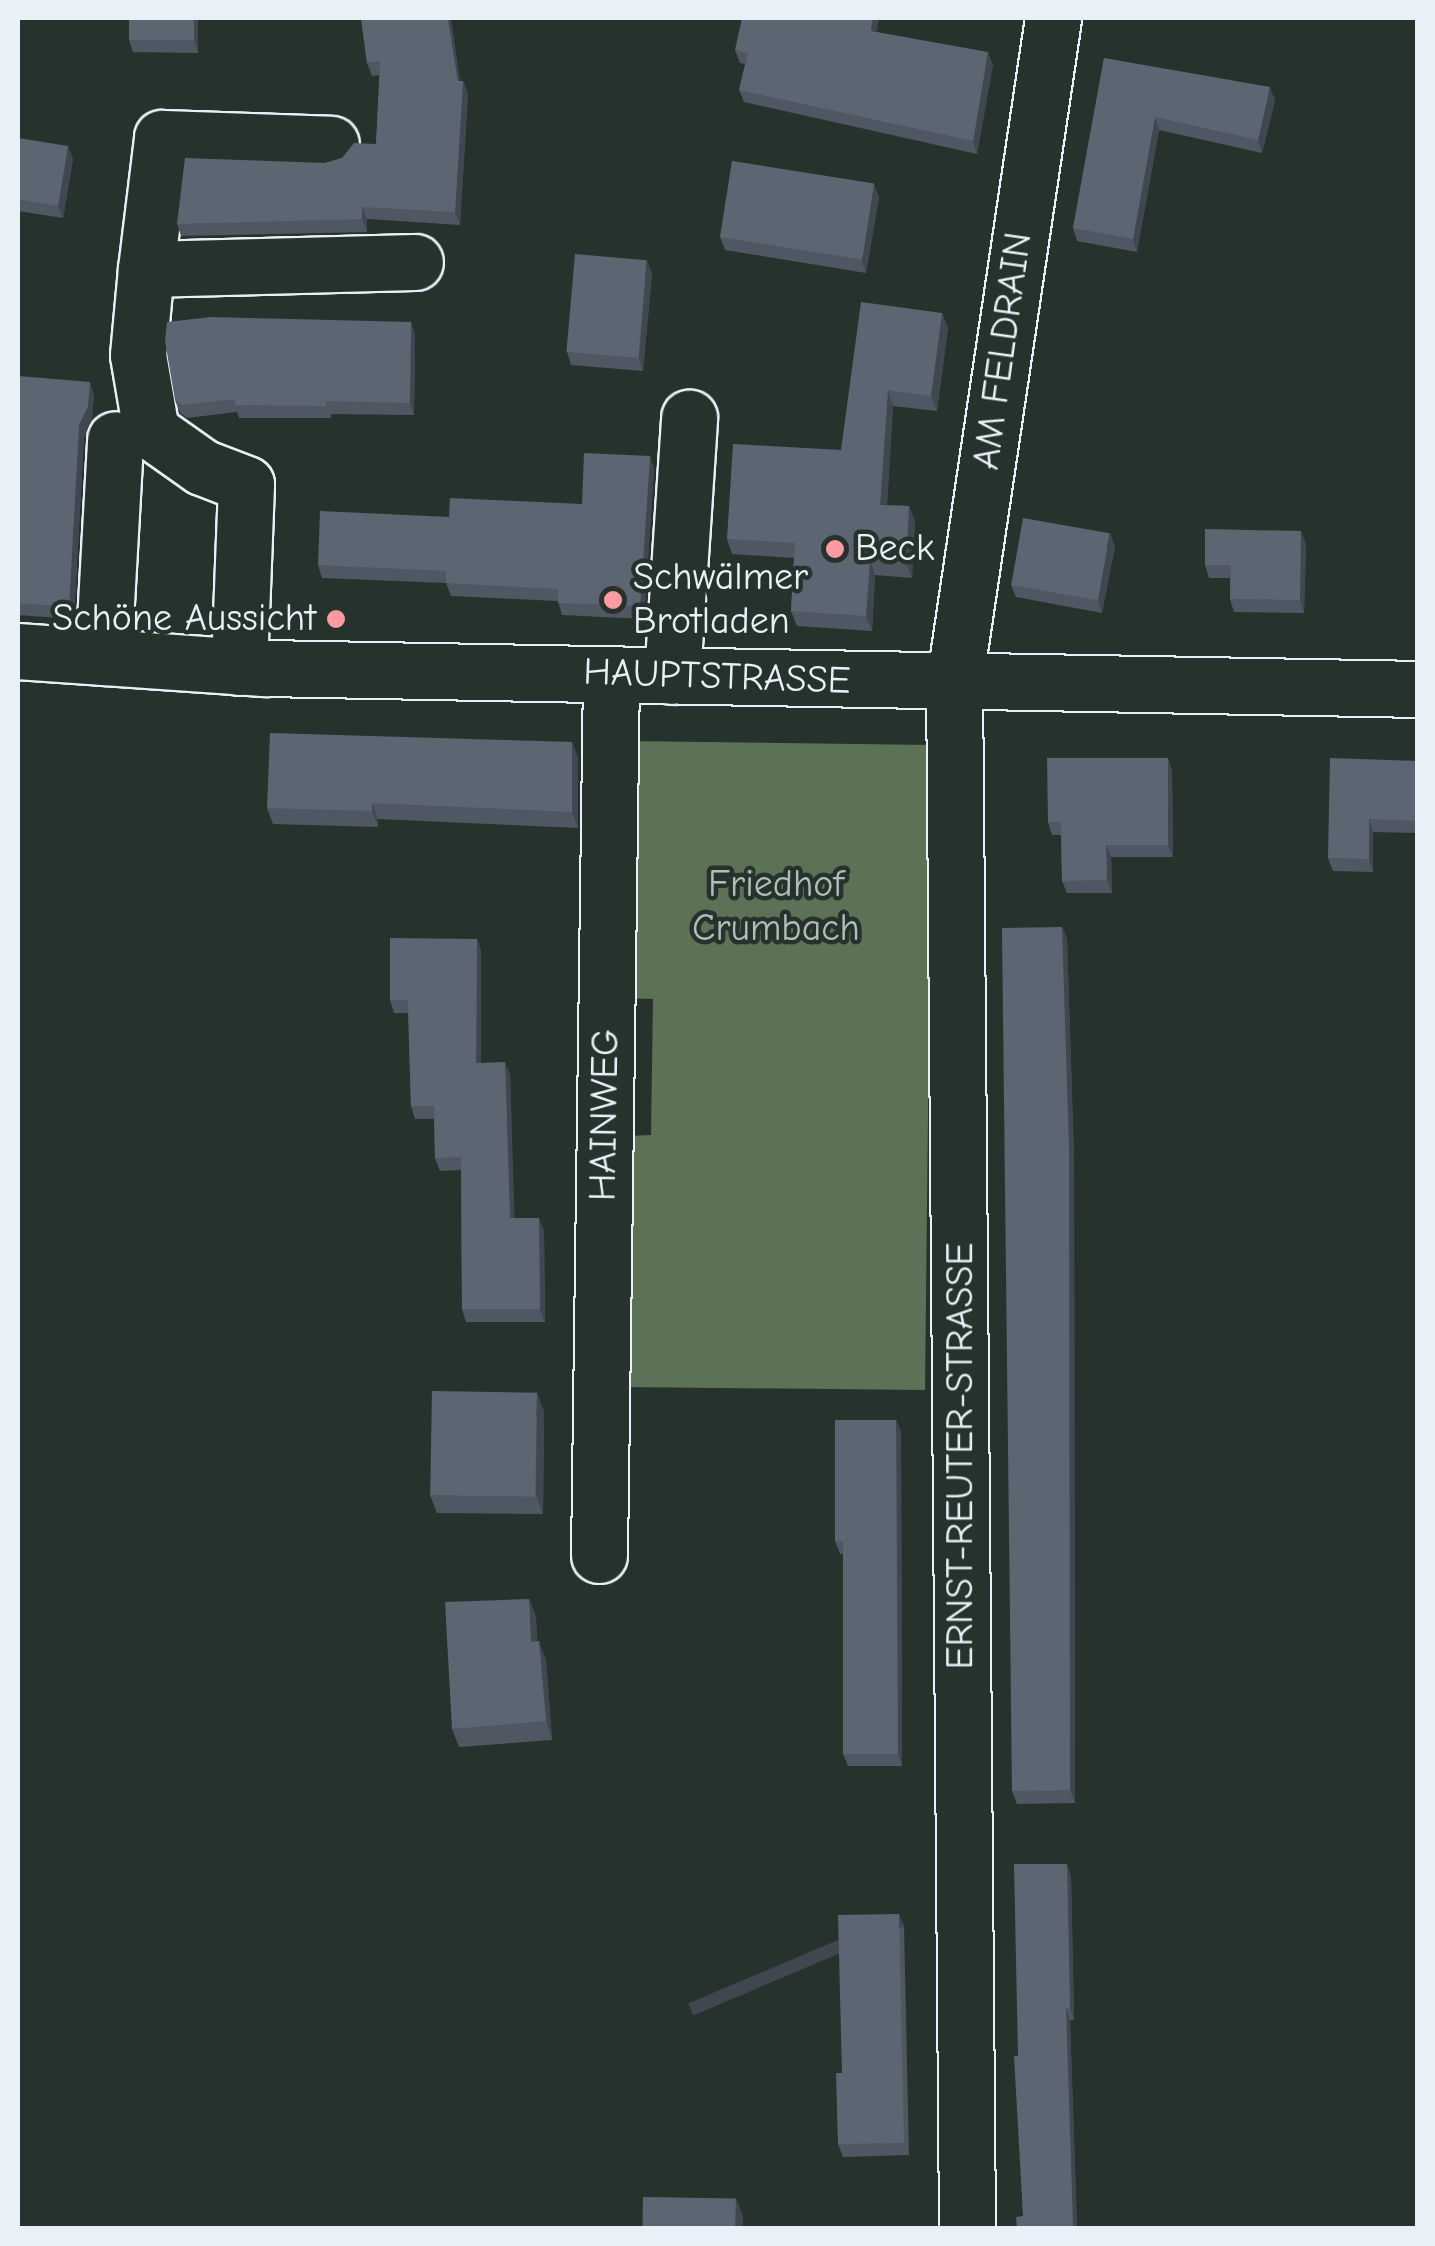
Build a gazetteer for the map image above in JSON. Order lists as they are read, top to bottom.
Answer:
{
  "streets": {
    "street": [
      "AM FELDRAIN",
      "HAUPTSTRASSE",
      "HAINWEG",
      "ERNST-REUTER-STRASSE"
    ]
  },
  "crossings": [
    ["AM FELDRAIN", "HAUPTSTRASSE"],
    ["AM FELDRAIN", "ERNST-REUTER-STRASSE"],
    ["HAUPTSTRASSE", "HAINWEG"],
    ["HAUPTSTRASSE", "ERNST-REUTER-STRASSE"]
  ],
  "parks": ["Friedhof Crumbach"],
  "places": ["Beck", "Schwälmer Brotladen", "Schöne Aussicht"]
}
